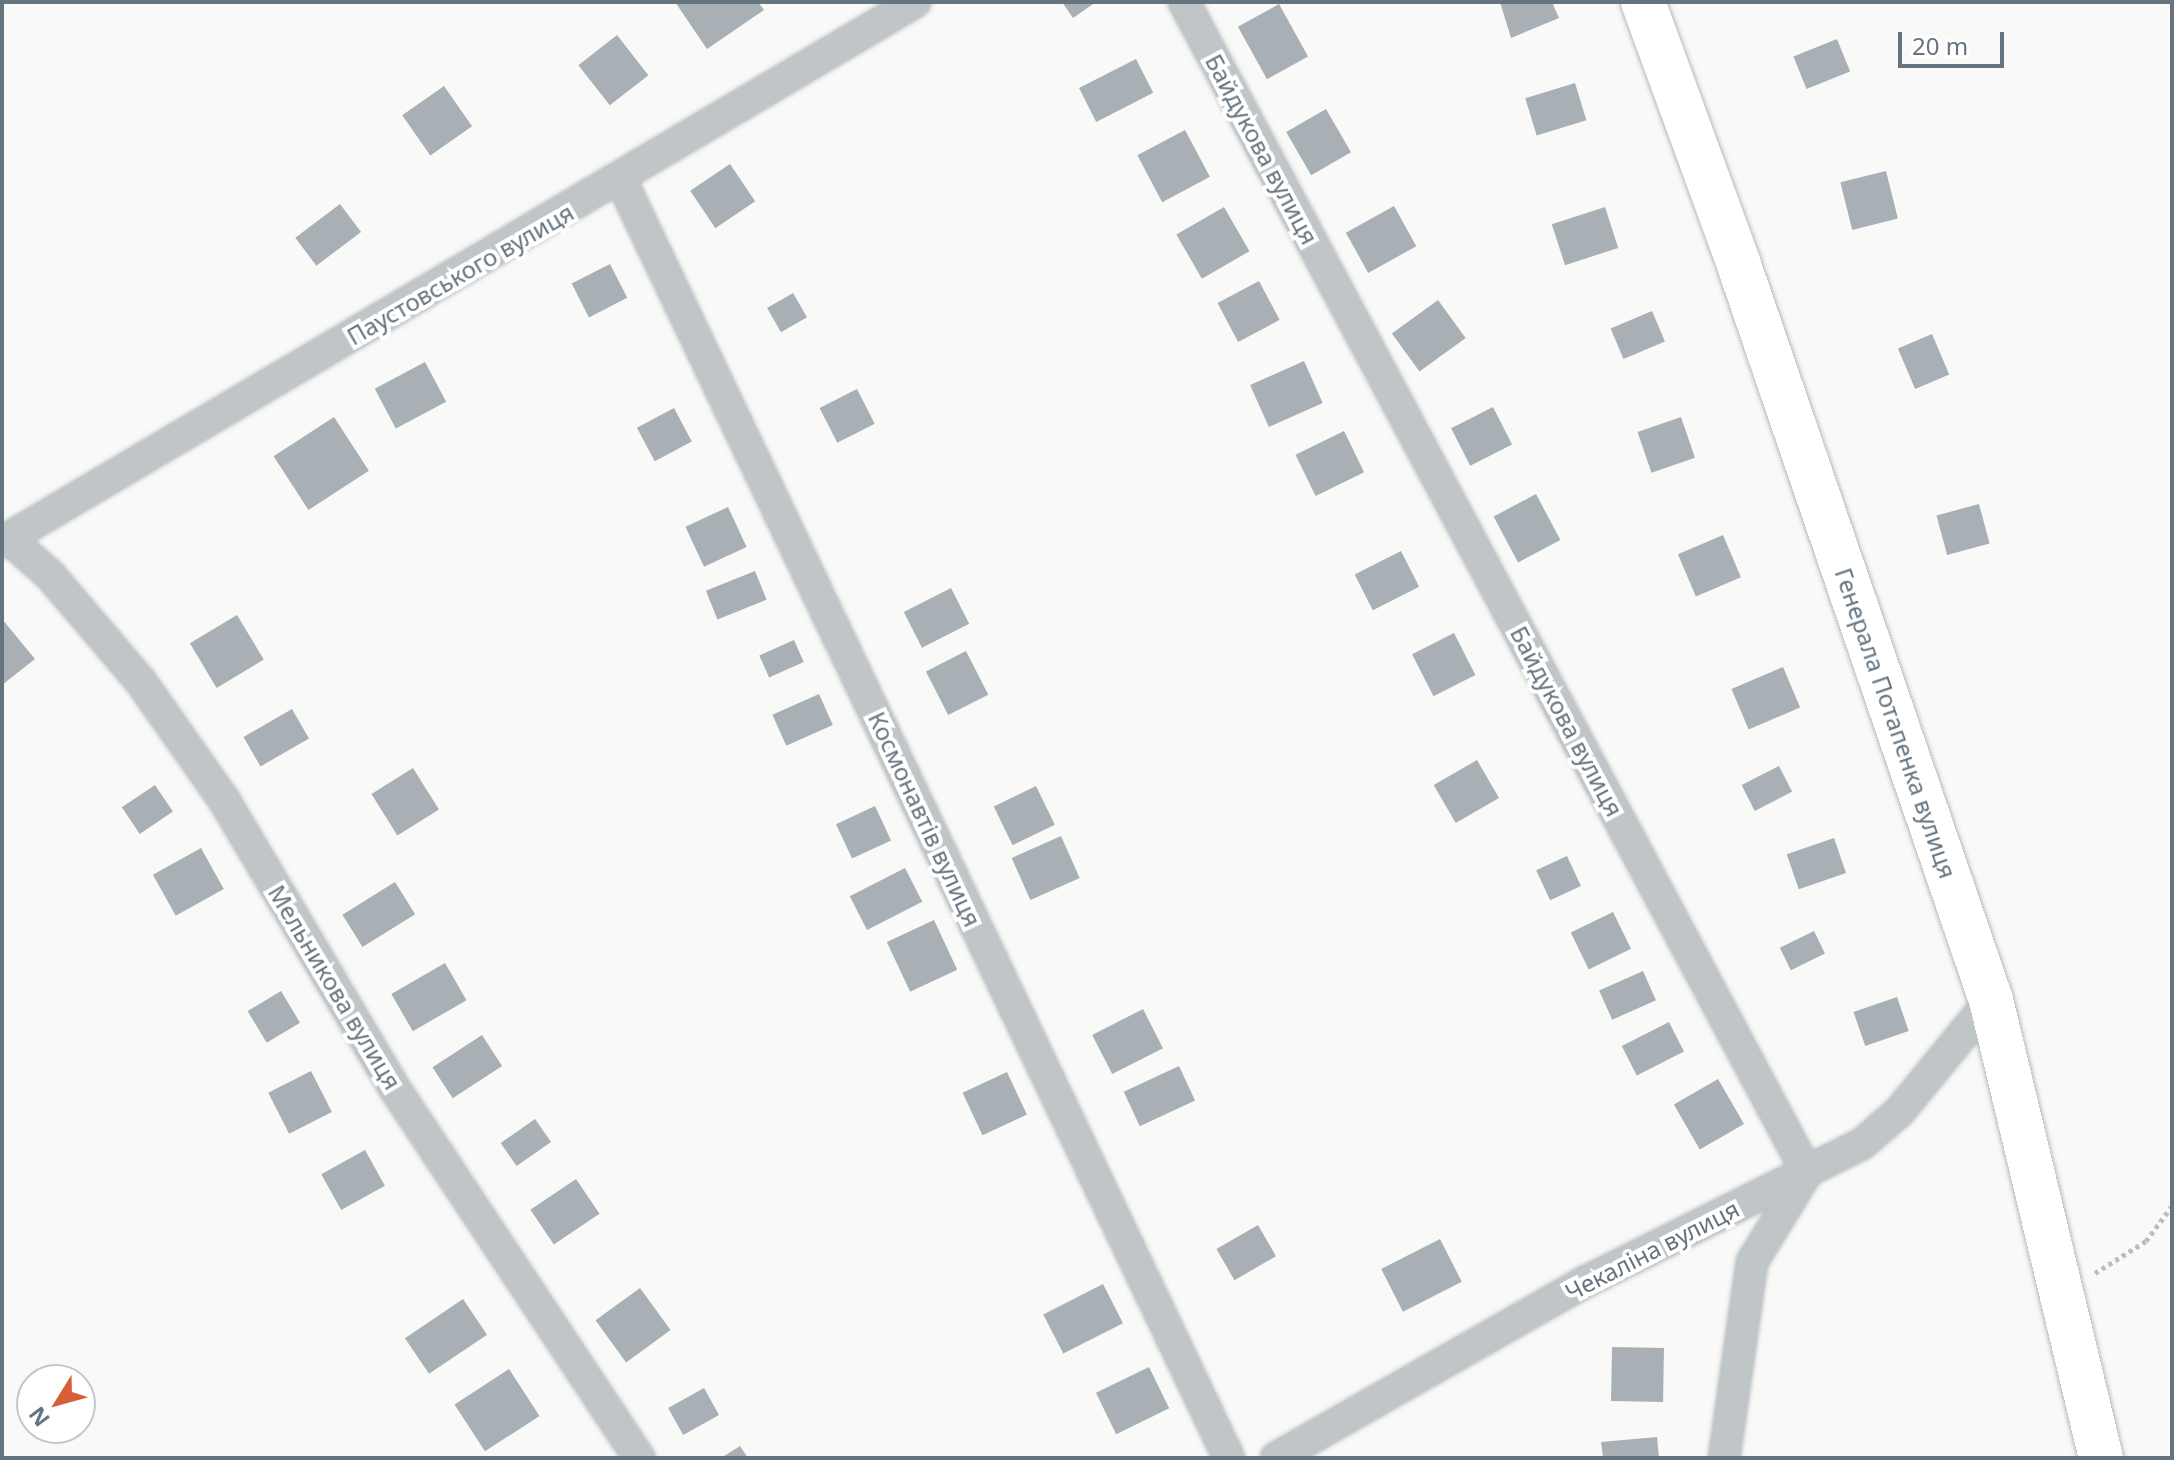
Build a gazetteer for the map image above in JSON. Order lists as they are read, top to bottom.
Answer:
{
  "streets": {
    "main road": ["Генерала Потапенка вулиця"],
    "street": [
      "Байдукова вулиця",
      "Паустовського вулиця",
      "Космонавтів вулиця",
      "Мельникова вулиця",
      "Чекаліна вулиця"
    ]
  },
  "crossings": [
    ["Байдукова вулиця", "Чекаліна вулиця"],
    ["Паустовського вулиця", "Космонавтів вулиця"],
    ["Паустовського вулиця", "Мельникова вулиця"],
    ["Генерала Потапенка вулиця", "Чекаліна вулиця"]
  ],
  "scale_bar": "20 m",
  "north": "bottom left"
}
